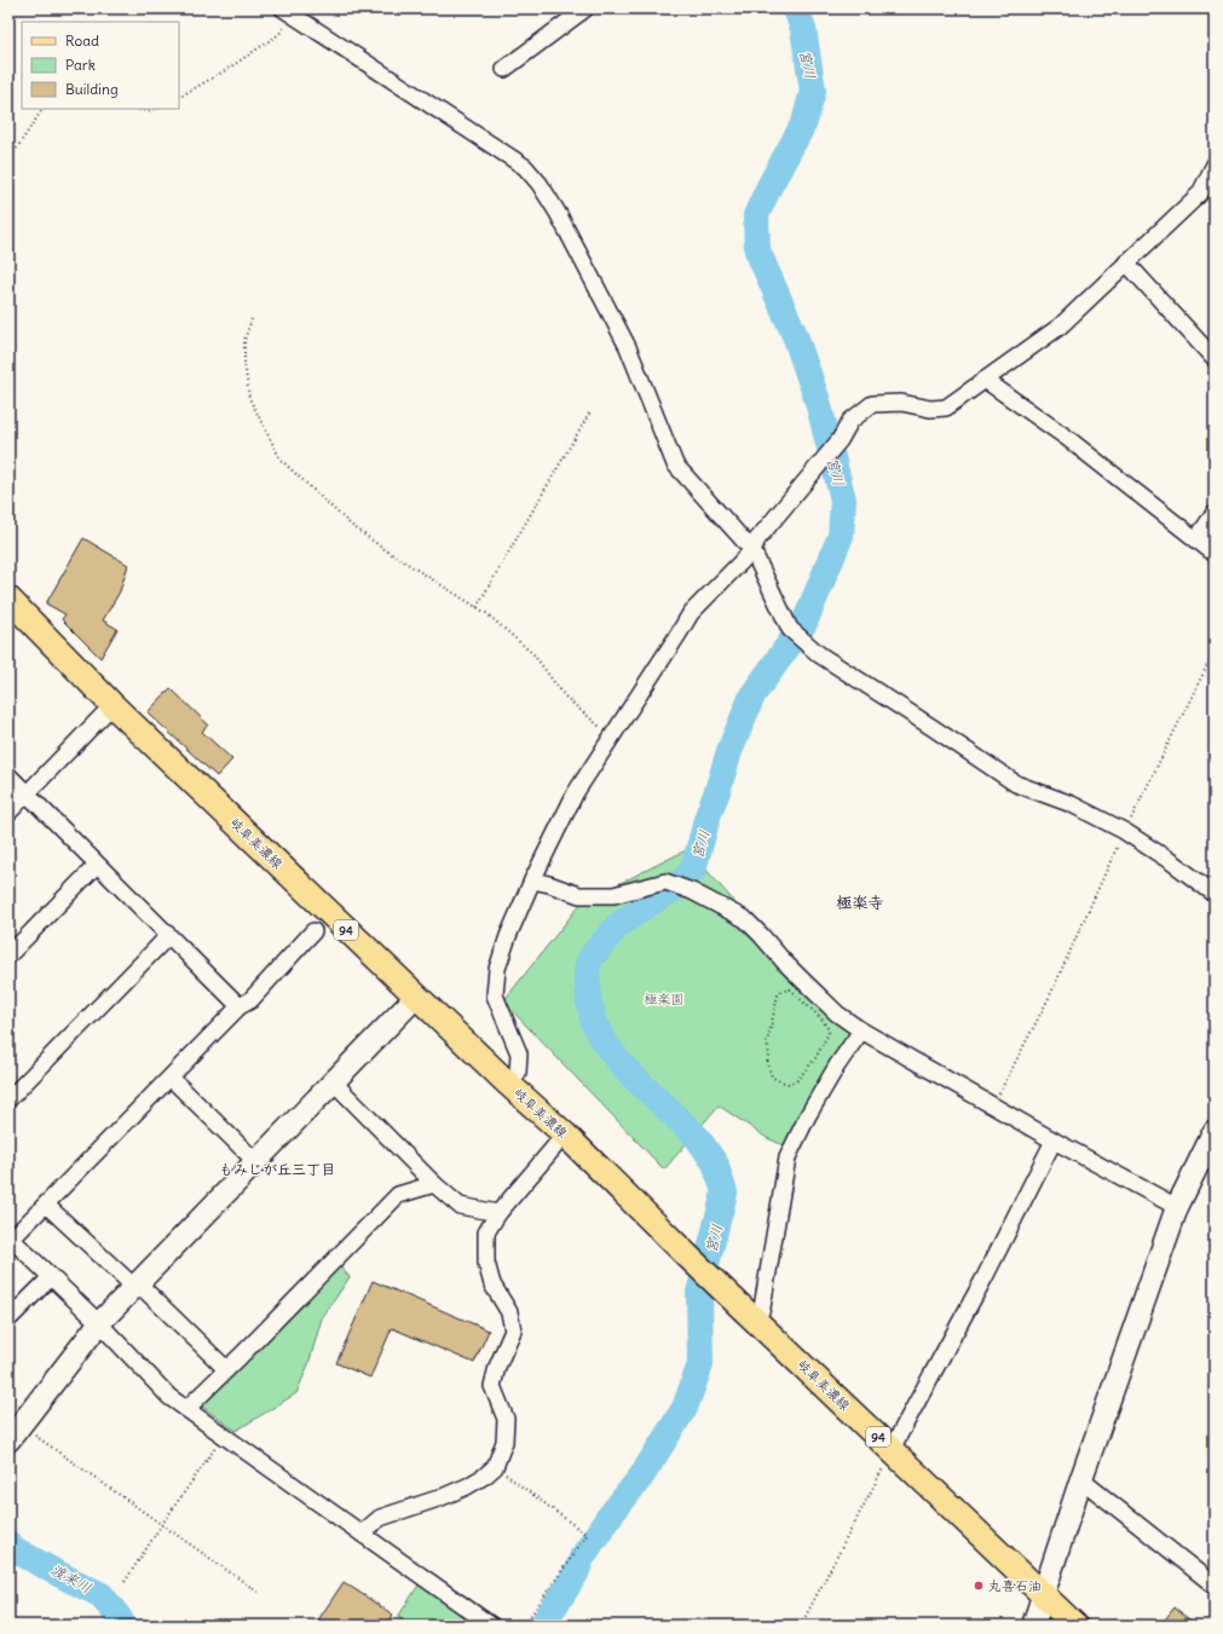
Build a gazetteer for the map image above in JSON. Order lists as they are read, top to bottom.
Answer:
{
  "streets": {
    "main road": ["岐阜美濃線", "94"]
  },
  "districts": ["極楽寺", "もみじが丘三丁目"],
  "water": ["宮川", "渡来川"],
  "parks": ["極楽園"],
  "places": ["丸喜石油"],
  "legend": ["Road", "Park", "Building"]
}
